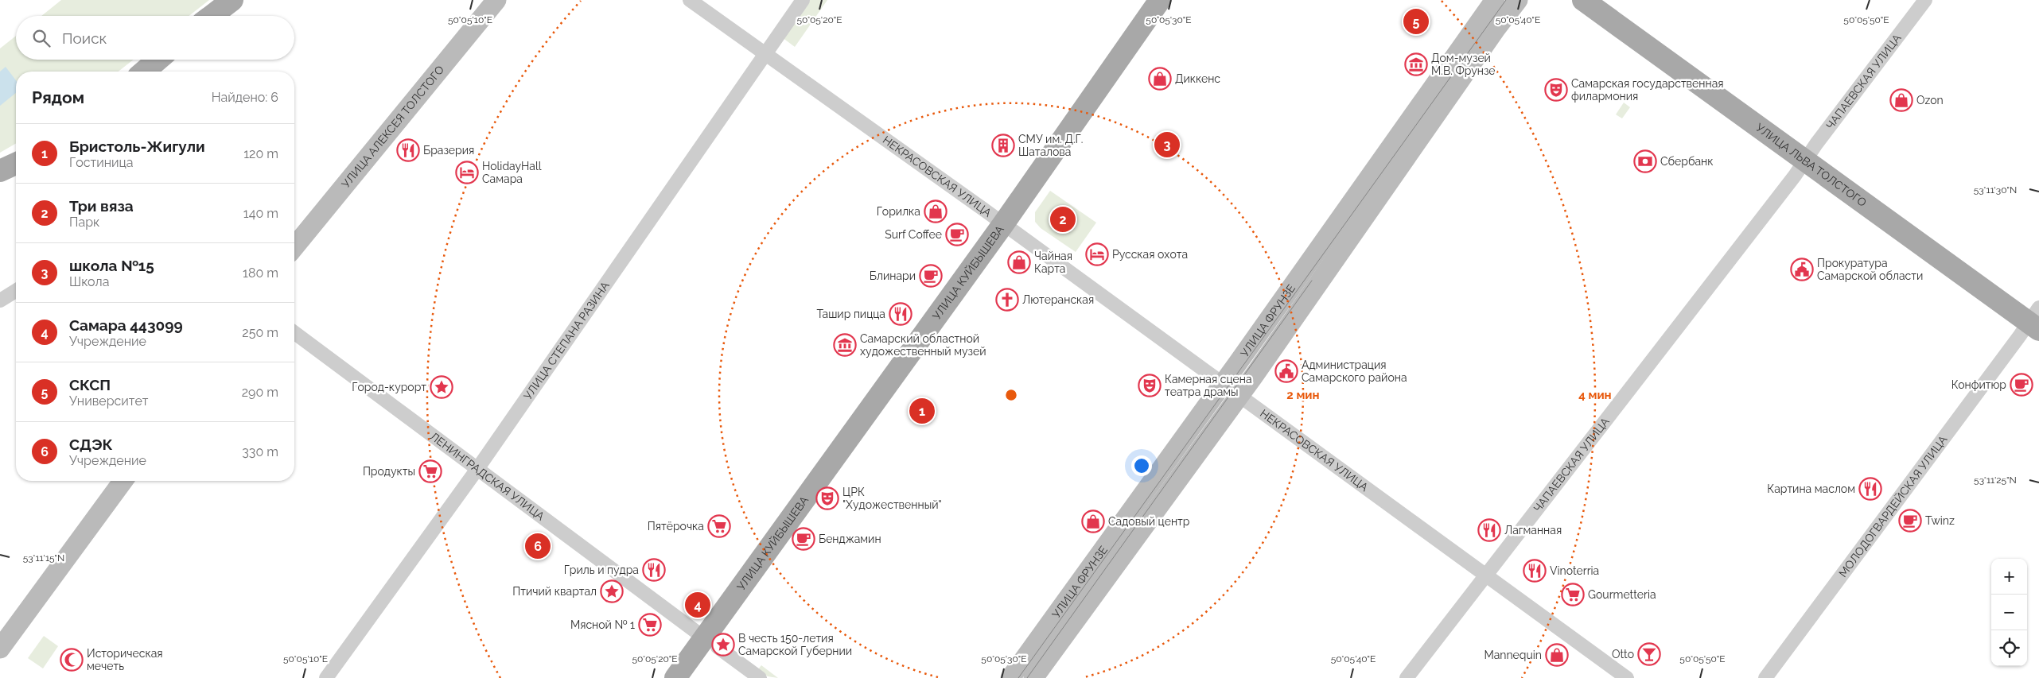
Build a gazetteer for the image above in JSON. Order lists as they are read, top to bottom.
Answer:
{
  "streets": {
    "main road": [
      "УЛИЦА АЛЕКСЕЯ ТОЛСТОГО",
      "УЛИЦА ЛЬВА ТОЛСТОГО",
      "УЛИЦА КУЙБЫШЕВА",
      "УЛИЦА ФРУНЗЕ"
    ],
    "street": [
      "ЧАПАЕВСКАЯ УЛИЦА",
      "НЕКРАСОВСКАЯ УЛИЦА",
      "УЛИЦА СТЕПАНА РАЗИНА",
      "ЛЕНИНГРАДСКАЯ УЛИЦА",
      "МОЛОДОГВАРДЕЙСКАЯ УЛИЦА"
    ]
  },
  "crossings": [
    ["ЧАПАЕВСКАЯ УЛИЦА", "УЛИЦА ЛЬВА ТОЛСТОГО"],
    ["ЧАПАЕВСКАЯ УЛИЦА", "НЕКРАСОВСКАЯ УЛИЦА"],
    ["УЛИЦА ЛЬВА ТОЛСТОГО", "МОЛОДОГВАРДЕЙСКАЯ УЛИЦА"],
    ["НЕКРАСОВСКАЯ УЛИЦА", "УЛИЦА КУЙБЫШЕВА"],
    ["НЕКРАСОВСКАЯ УЛИЦА", "УЛИЦА ФРУНЗЕ"],
    ["НЕКРАСОВСКАЯ УЛИЦА", "УЛИЦА СТЕПАНА РАЗИНА"],
    ["УЛИЦА КУЙБЫШЕВА", "ЛЕНИНГРАДСКАЯ УЛИЦА"],
    ["УЛИЦА СТЕПАНА РАЗИНА", "ЛЕНИНГРАДСКАЯ УЛИЦА"]
  ],
  "places": {
    "museum": ["Дом-музей М.В. Фрунзе", "Самарский областной художественный музей"],
    "shop": [
      "Диккенс",
      "Ozon",
      "Горилка",
      "Чайная Карта",
      "Садовый центр",
      "Mannequin"
    ],
    "theatre": ["Самарская государственная филармония", "Камерная сцена театра драмы", "ЦРК \"Художественный\""],
    "building": ["СМУ им. Д.Г. Шаталова"],
    "restaurant": [
      "Бразерия",
      "Ташир пицца",
      "Картина маслом",
      "Лагманная",
      "Гриль и пудра",
      "Vinoterria"
    ],
    "bank": ["Сбербанк"],
    "hotel": ["HolidayHall Самара", "Русская охота"],
    "cafe": [
      "Surf Coffee",
      "Блинари",
      "Конфитюр",
      "Twinz",
      "Бенджамин"
    ],
    "public building": ["Прокуратура Самарской области", "Администрация Самарского района"],
    "church": ["Лютеранская"],
    "place": ["Город-курорт", "Птичий квартал", "В честь 150-летия Самарской Губернии"],
    "supermarket": [
      "Продукты",
      "Пятёрочка",
      "Gourmetteria",
      "Мясной № 1"
    ],
    "bar": ["Otto"],
    "mosque": ["Историческая мечеть"]
  },
  "page": {
    "pins": [
      "5",
      "3",
      "2",
      "1",
      "6",
      "4"
    ],
    "search": "Поиск",
    "heading": ["Рядом", "Найдено: 6"],
    "list": [
      {
        "mark": "1",
        "name": "Бристоль-Жигули",
        "note": "Гостиница",
        "value": "120 m"
      },
      {
        "mark": "2",
        "name": "Три вяза",
        "note": "Парк",
        "value": "140 m"
      },
      {
        "mark": "3",
        "name": "школа №15",
        "note": "Школа",
        "value": "180 m"
      },
      {
        "mark": "4",
        "name": "Самара 443099",
        "note": "Учреждение",
        "value": "250 m"
      },
      {
        "mark": "5",
        "name": "СКСП",
        "note": "Университет",
        "value": "290 m"
      },
      {
        "mark": "6",
        "name": "СДЭК",
        "note": "Учреждение",
        "value": "330 m"
      }
    ],
    "map_buttons": ["+", "−"]
  },
  "coordinates": [
    "50°05'10\"E",
    "50°05'20\"E",
    "50°05'30\"E",
    "50°05'40\"E",
    "50°05'50\"E",
    "53°11'30\"N",
    "53°11'25\"N",
    "53°11'15\"N"
  ],
  "rings": ["2 мин", "4 мин"]
}
